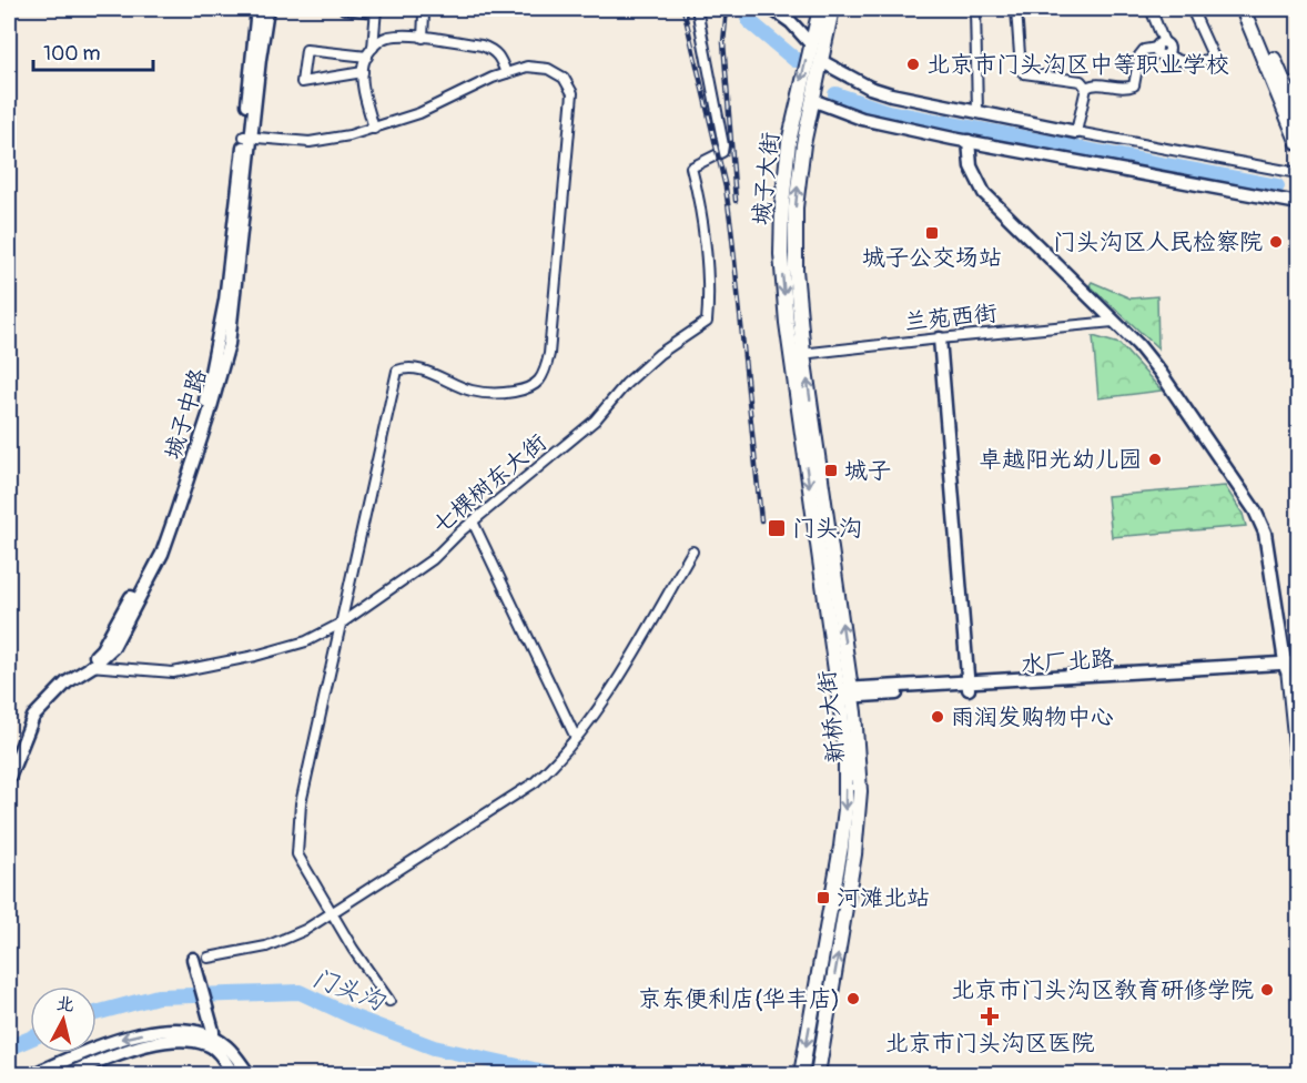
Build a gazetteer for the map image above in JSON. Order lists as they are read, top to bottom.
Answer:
{
  "streets": {
    "main road": ["城子大街", "新桥大街"],
    "street": [
      "兰苑西街",
      "城子中路",
      "七棵树东大街",
      "水厂北路"
    ]
  },
  "crossings": [
    ["城子大街", "兰苑西街"],
    ["城子大街", "新桥大街"],
    ["兰苑西街", "新桥大街"],
    ["城子中路", "七棵树东大街"],
    ["水厂北路", "新桥大街"]
  ],
  "water": ["门头沟"],
  "places": {
    "other": [
      "北京市门头沟区中等职业学校",
      "门头沟区人民检察院",
      "卓越阳光幼儿园",
      "雨润发购物中心",
      "北京市门头沟区教育研修学院",
      "京东便利店(华丰店)"
    ],
    "transit": [
      "城子公交场站",
      "城子",
      "门头沟",
      "河滩北站"
    ],
    "health": ["北京市门头沟区医院"]
  },
  "scale_bar": "100 m",
  "north": "top"
}
